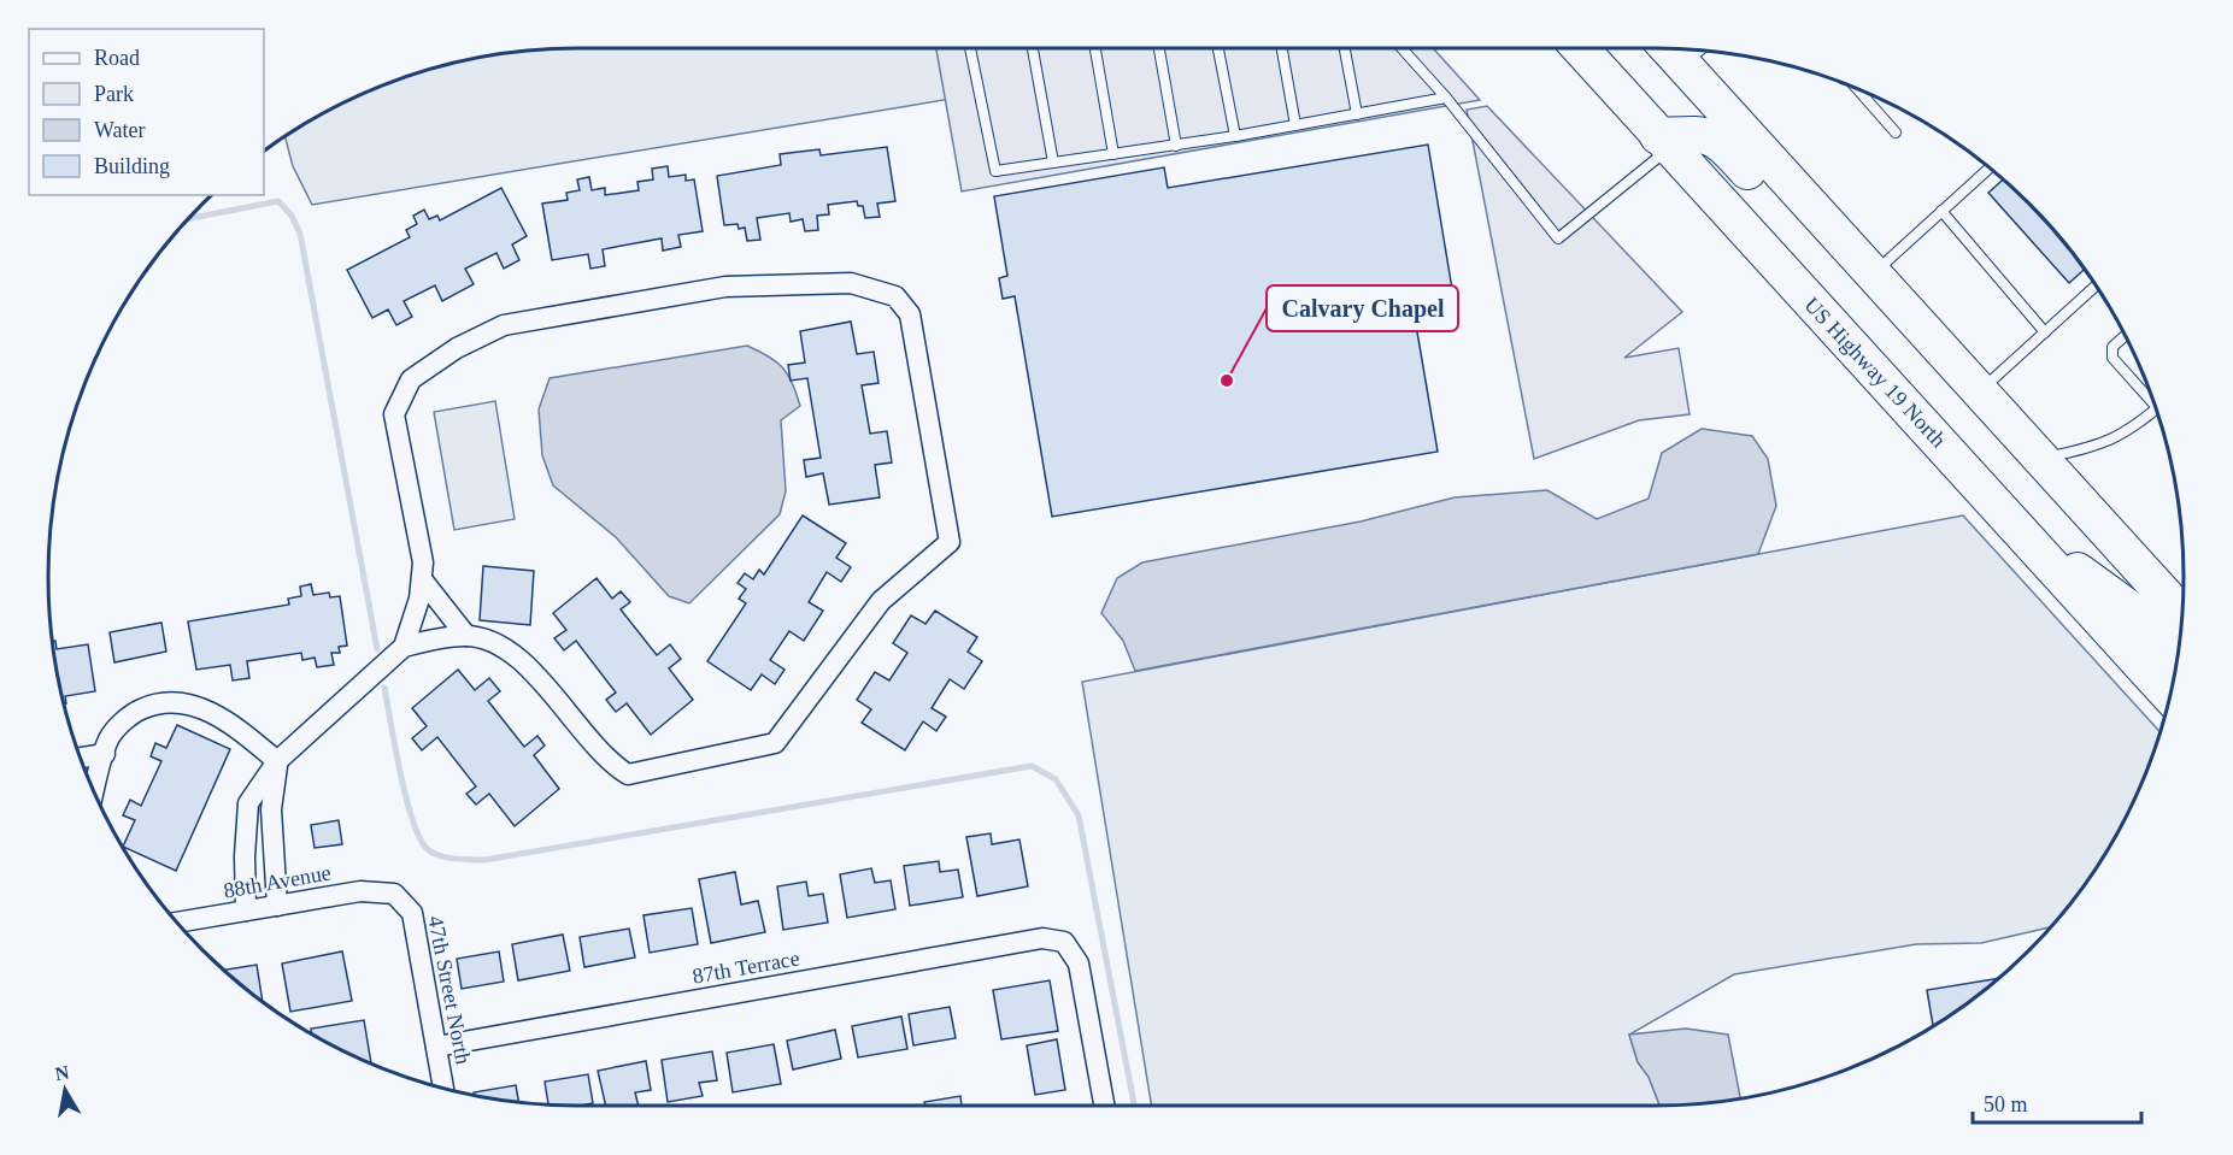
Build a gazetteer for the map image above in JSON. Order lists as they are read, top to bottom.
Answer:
{
  "streets": {
    "highway": ["US Highway 19 North"],
    "street": ["88th Avenue", "87th Terrace", "47th Street North"]
  },
  "crossings": [
    ["88th Avenue", "47th Street North"],
    ["87th Terrace", "47th Street North"]
  ],
  "places": ["Calvary Chapel"],
  "legend": [
    "Road",
    "Park",
    "Water",
    "Building"
  ],
  "scale_bar": "50 m",
  "north": "top"
}
